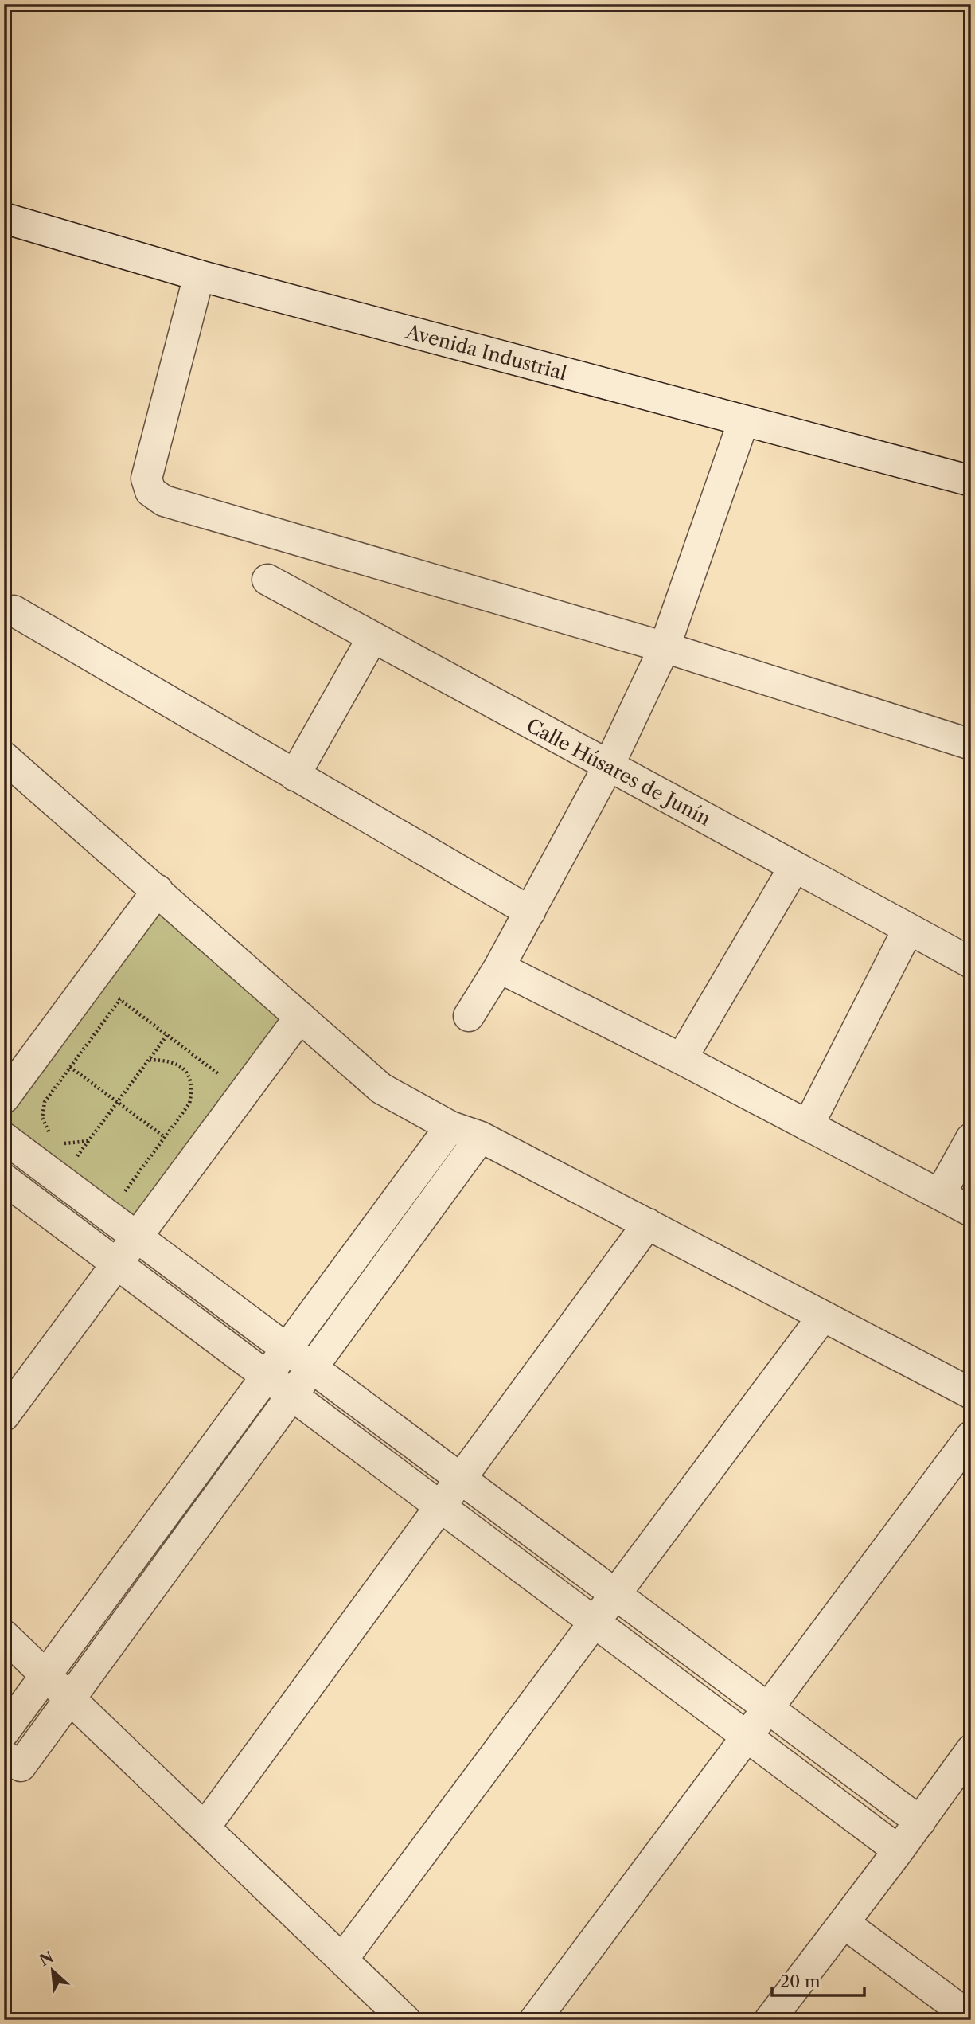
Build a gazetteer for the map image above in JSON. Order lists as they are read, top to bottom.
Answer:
{
  "streets": {
    "street": ["Avenida Industrial", "Calle Húsares de Junín"]
  },
  "scale_bar": "20 m",
  "north": "top left"
}
